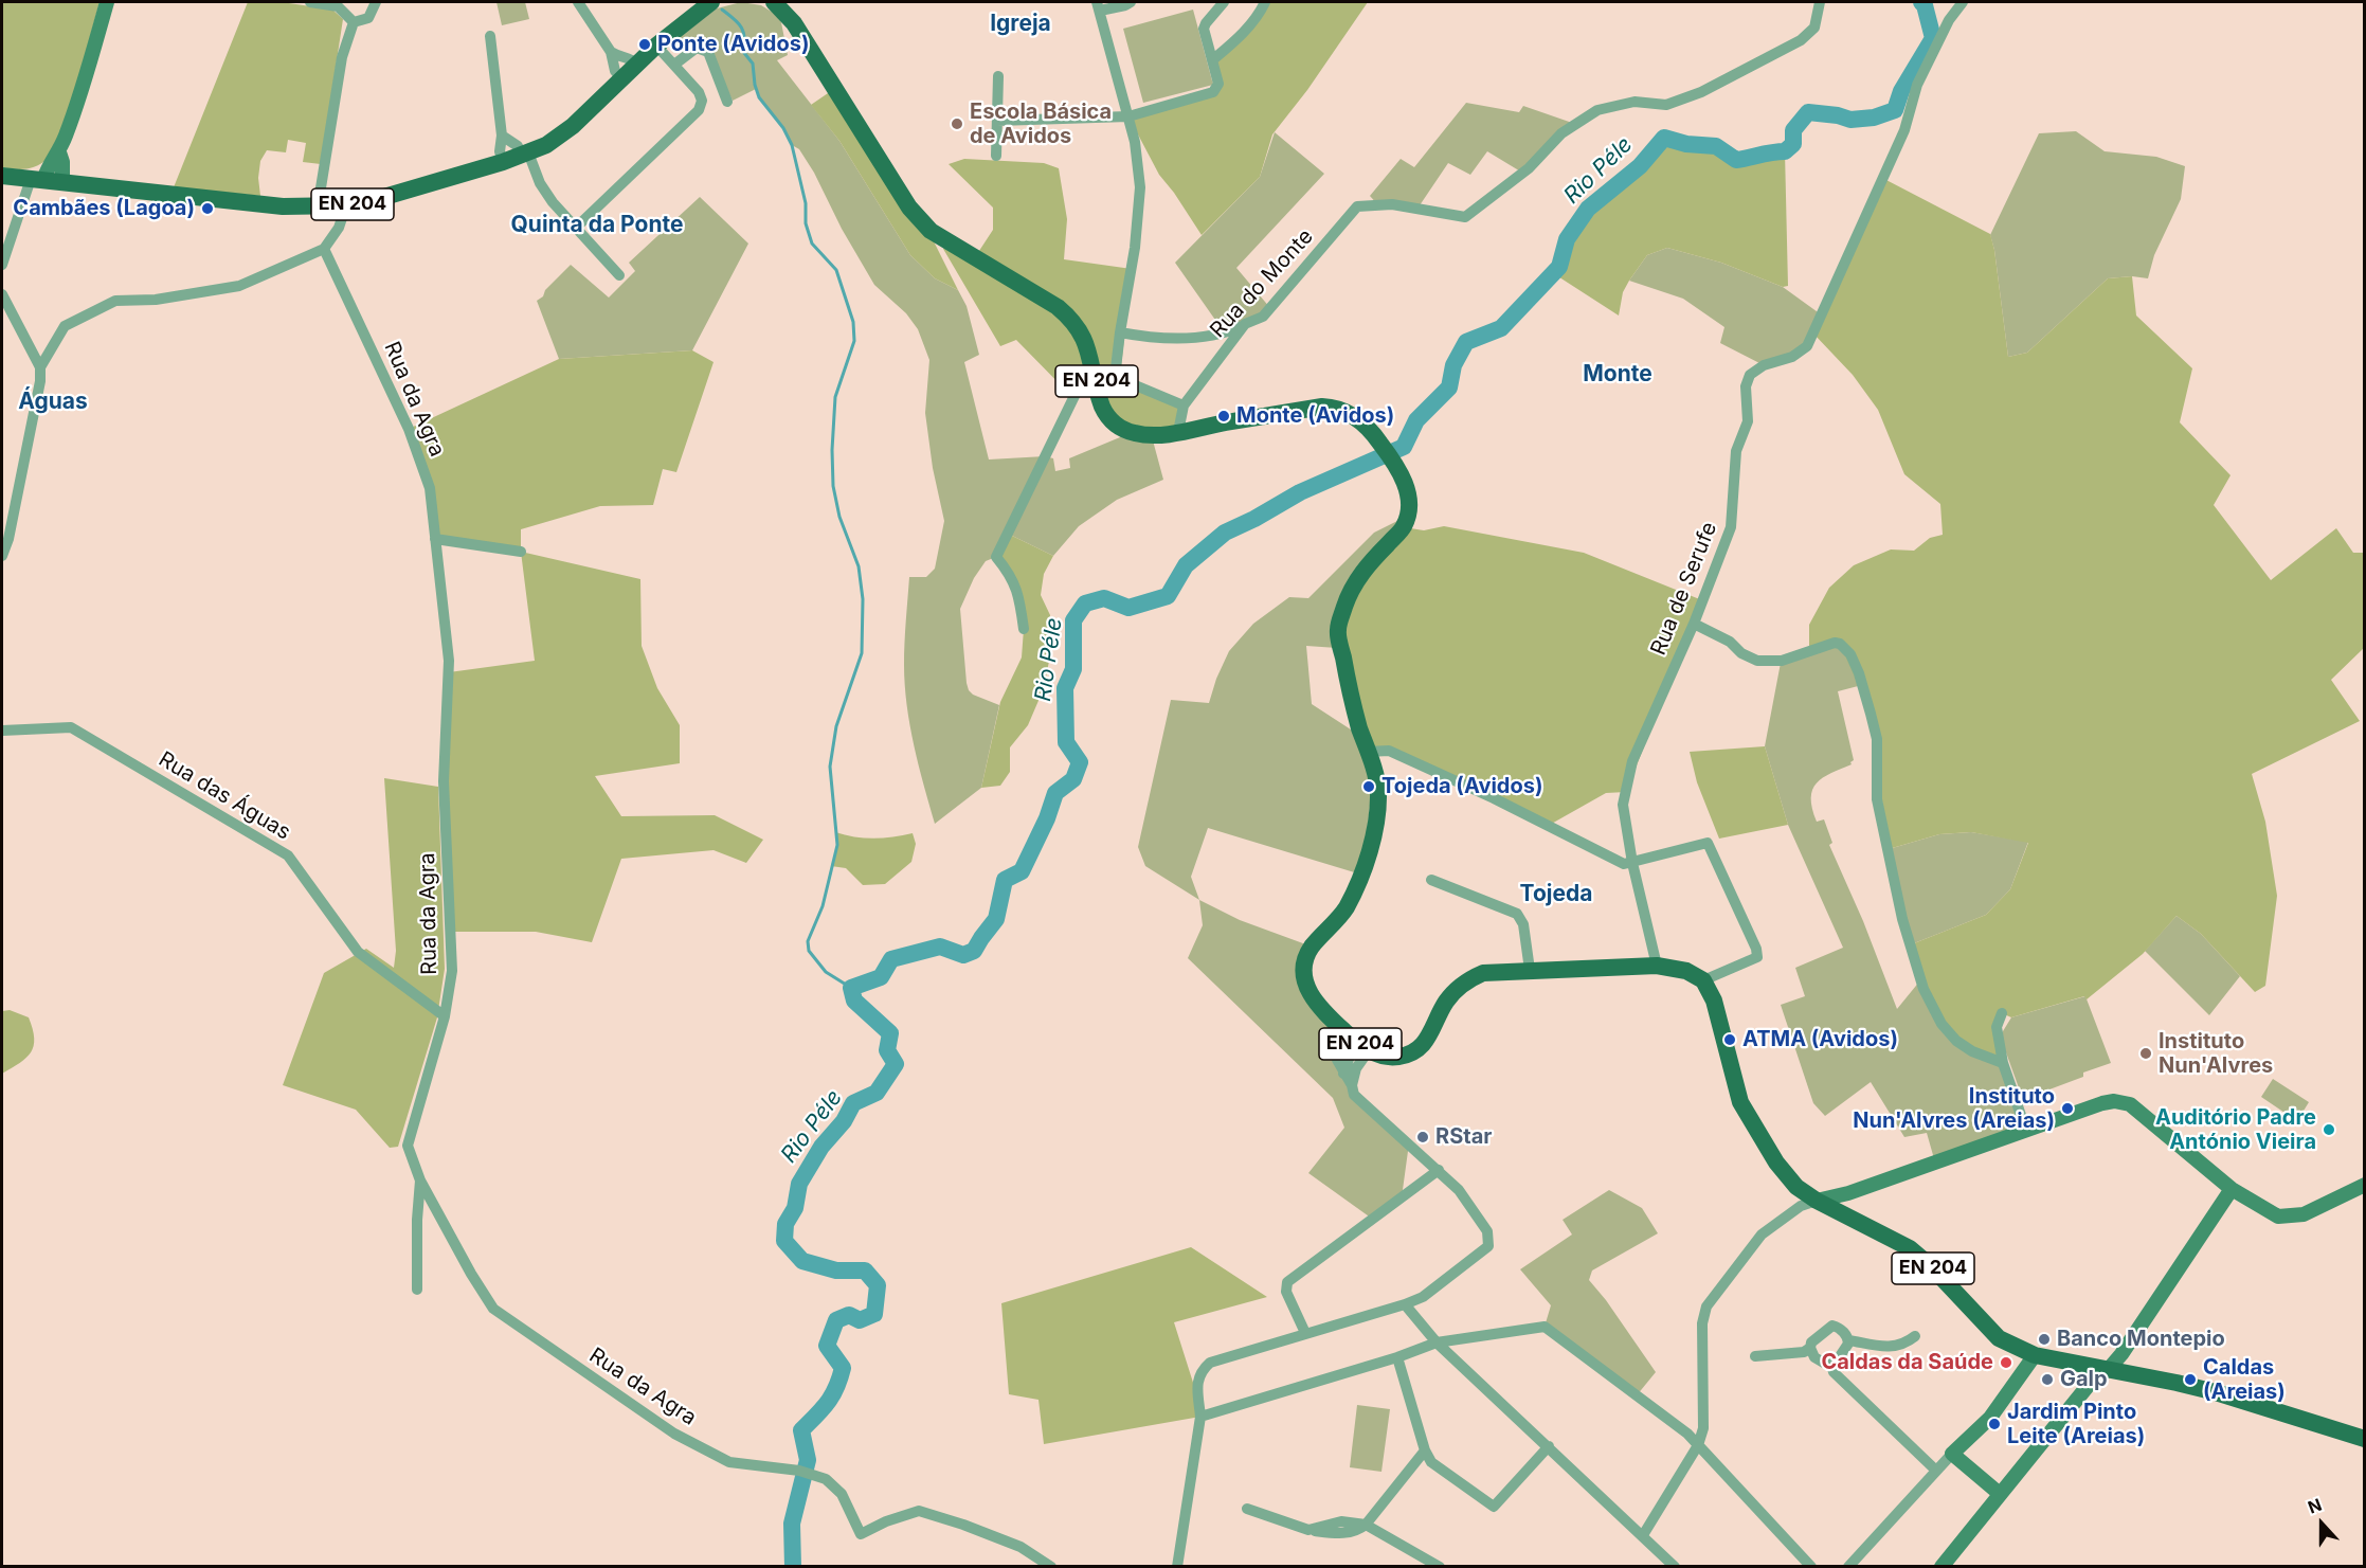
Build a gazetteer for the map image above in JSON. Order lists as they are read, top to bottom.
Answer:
{
  "streets": {
    "main road": ["EN 204"],
    "street": [
      "Rua do Monte",
      "Rua da Agra",
      "Rua de Serufe",
      "Rua das Águas"
    ]
  },
  "crossings": [
    ["EN 204", "Rua do Monte"],
    ["EN 204", "Rua de Serufe"],
    ["Rua da Agra", "Rua das Águas"]
  ],
  "districts": [
    "Igreja",
    "Quinta da Ponte",
    "Monte",
    "Águas",
    "Tojeda"
  ],
  "water": ["Rio Péle"],
  "places": [
    "Ponte (Avidos)",
    "Escola Básica de Avidos",
    "Cambães (Lagoa)",
    "Monte (Avidos)",
    "Tojeda (Avidos)",
    "ATMA (Avidos)",
    "Instituto Nun'Alvres",
    "Instituto Nun'Alvres (Areias)",
    "Auditório Padre António Vieira",
    "RStar",
    "Banco Montepio",
    "Caldas da Saúde",
    "Galp",
    "Caldas (Areias)",
    "Jardim Pinto Leite (Areias)"
  ],
  "north": "top"
}
